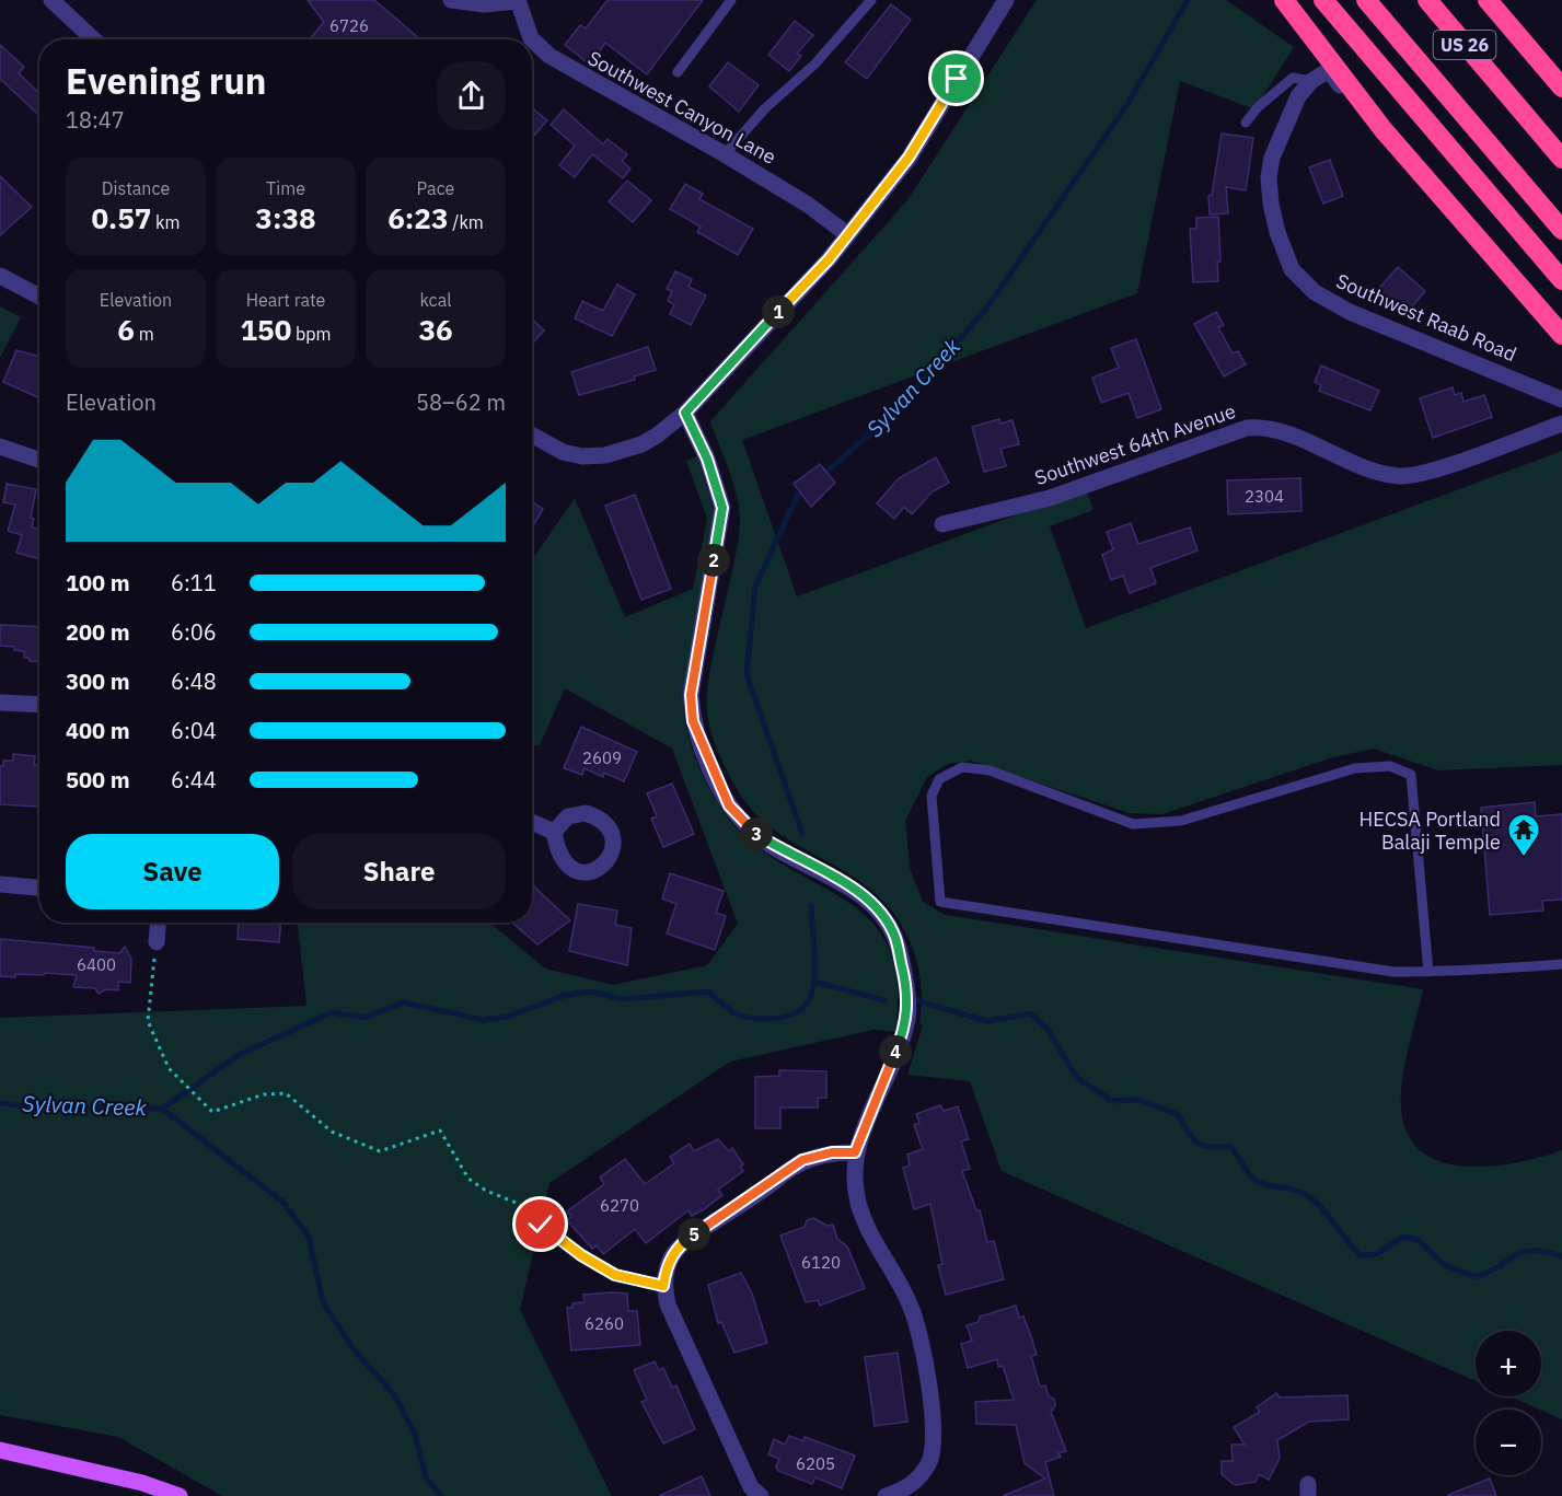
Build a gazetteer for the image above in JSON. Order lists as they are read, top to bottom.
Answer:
{
  "streets": {
    "highway": ["US 26"],
    "street": ["Southwest Canyon Lane", "Southwest Raab Road", "Southwest 64th Avenue"]
  },
  "water": ["Sylvan Creek"],
  "places": {
    "temple": ["HECSA Portland Balaji Temple"]
  },
  "house_numbers": [
    "6726",
    "2304",
    "2609",
    "6400",
    "6270",
    "6120",
    "6260",
    "6205"
  ],
  "page": {
    "heading": ["Evening run", "18:47"],
    "stats": [
      ["Distance", "0.57 km"],
      ["Time", "3:38"],
      ["Pace", "6:23 /km"],
      ["Elevation", "6 m"],
      ["Heart rate", "150 bpm"],
      ["kcal", "36"]
    ],
    "pins": [
      "1",
      "2",
      "3",
      "4",
      "5"
    ],
    "chart": ["Elevation", "58–62 m"],
    "list": [
      {
        "name": "100 m",
        "note": "6:11"
      },
      {
        "name": "200 m",
        "note": "6:06"
      },
      {
        "name": "300 m",
        "note": "6:48"
      },
      {
        "name": "400 m",
        "note": "6:04"
      },
      {
        "name": "500 m",
        "note": "6:44"
      }
    ],
    "buttons": ["Save", "Share"],
    "map_buttons": ["+", "−"]
  }
}
